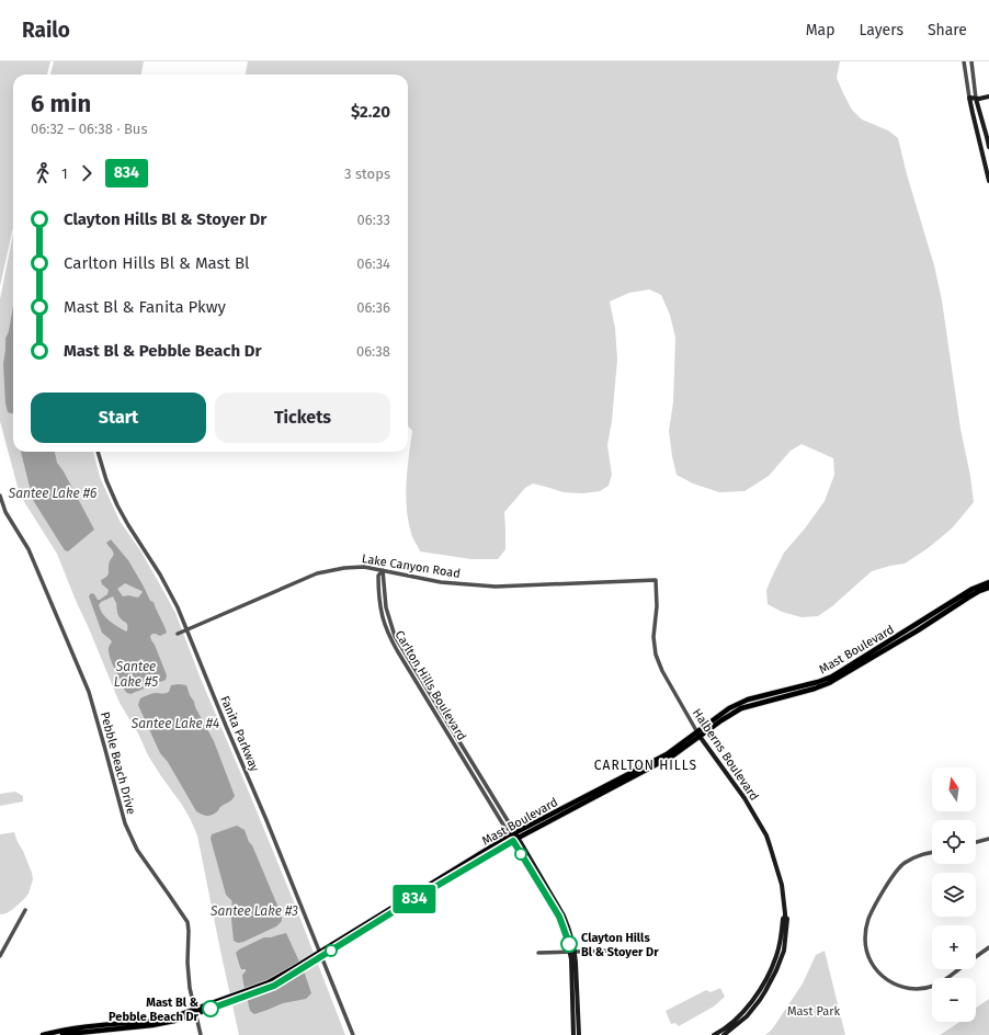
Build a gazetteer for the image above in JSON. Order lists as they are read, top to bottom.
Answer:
{
  "streets": {
    "main road": ["Mast Boulevard", "Carlton Hills Boulevard", "Halberns Boulevard"],
    "street": ["Lake Canyon Road", "Fanita Parkway", "Pebble Beach Drive"]
  },
  "crossings": [
    ["Lake Canyon Road", "Carlton Hills Boulevard"],
    ["Lake Canyon Road", "Fanita Parkway"],
    ["Lake Canyon Road", "Halberns Boulevard"],
    ["Mast Boulevard", "Carlton Hills Boulevard"],
    ["Mast Boulevard", "Fanita Parkway"],
    ["Mast Boulevard", "Halberns Boulevard"],
    ["Mast Boulevard", "Pebble Beach Drive"]
  ],
  "districts": ["CARLTON HILLS"],
  "water": [
    "Santee Lake #6",
    "Santee Lake #5",
    "Santee Lake #4",
    "Santee Lake #3"
  ],
  "parks": ["Mast Park"],
  "places": ["Clayton Hills Bl & Stoyer Dr", "Mast Bl & Pebble Beach Dr"],
  "lines": ["bus line 834"],
  "north": "top",
  "page": {
    "header": "Railo",
    "nav": ["Map", "Layers", "Share"],
    "on_map": "834",
    "heading": ["6 min", "06:32 – 06:38 · Bus", "$2.20"],
    "legs": ["1", "834", "3 stops"],
    "list": [
      {
        "name": "Clayton Hills Bl & Stoyer Dr",
        "value": "06:33"
      },
      {
        "name": "Carlton Hills Bl & Mast Bl",
        "value": "06:34"
      },
      {
        "name": "Mast Bl & Fanita Pkwy",
        "value": "06:36"
      },
      {
        "name": "Mast Bl & Pebble Beach Dr",
        "value": "06:38"
      }
    ],
    "buttons": ["Start", "Tickets"],
    "map_buttons": ["+", "−"]
  }
}
